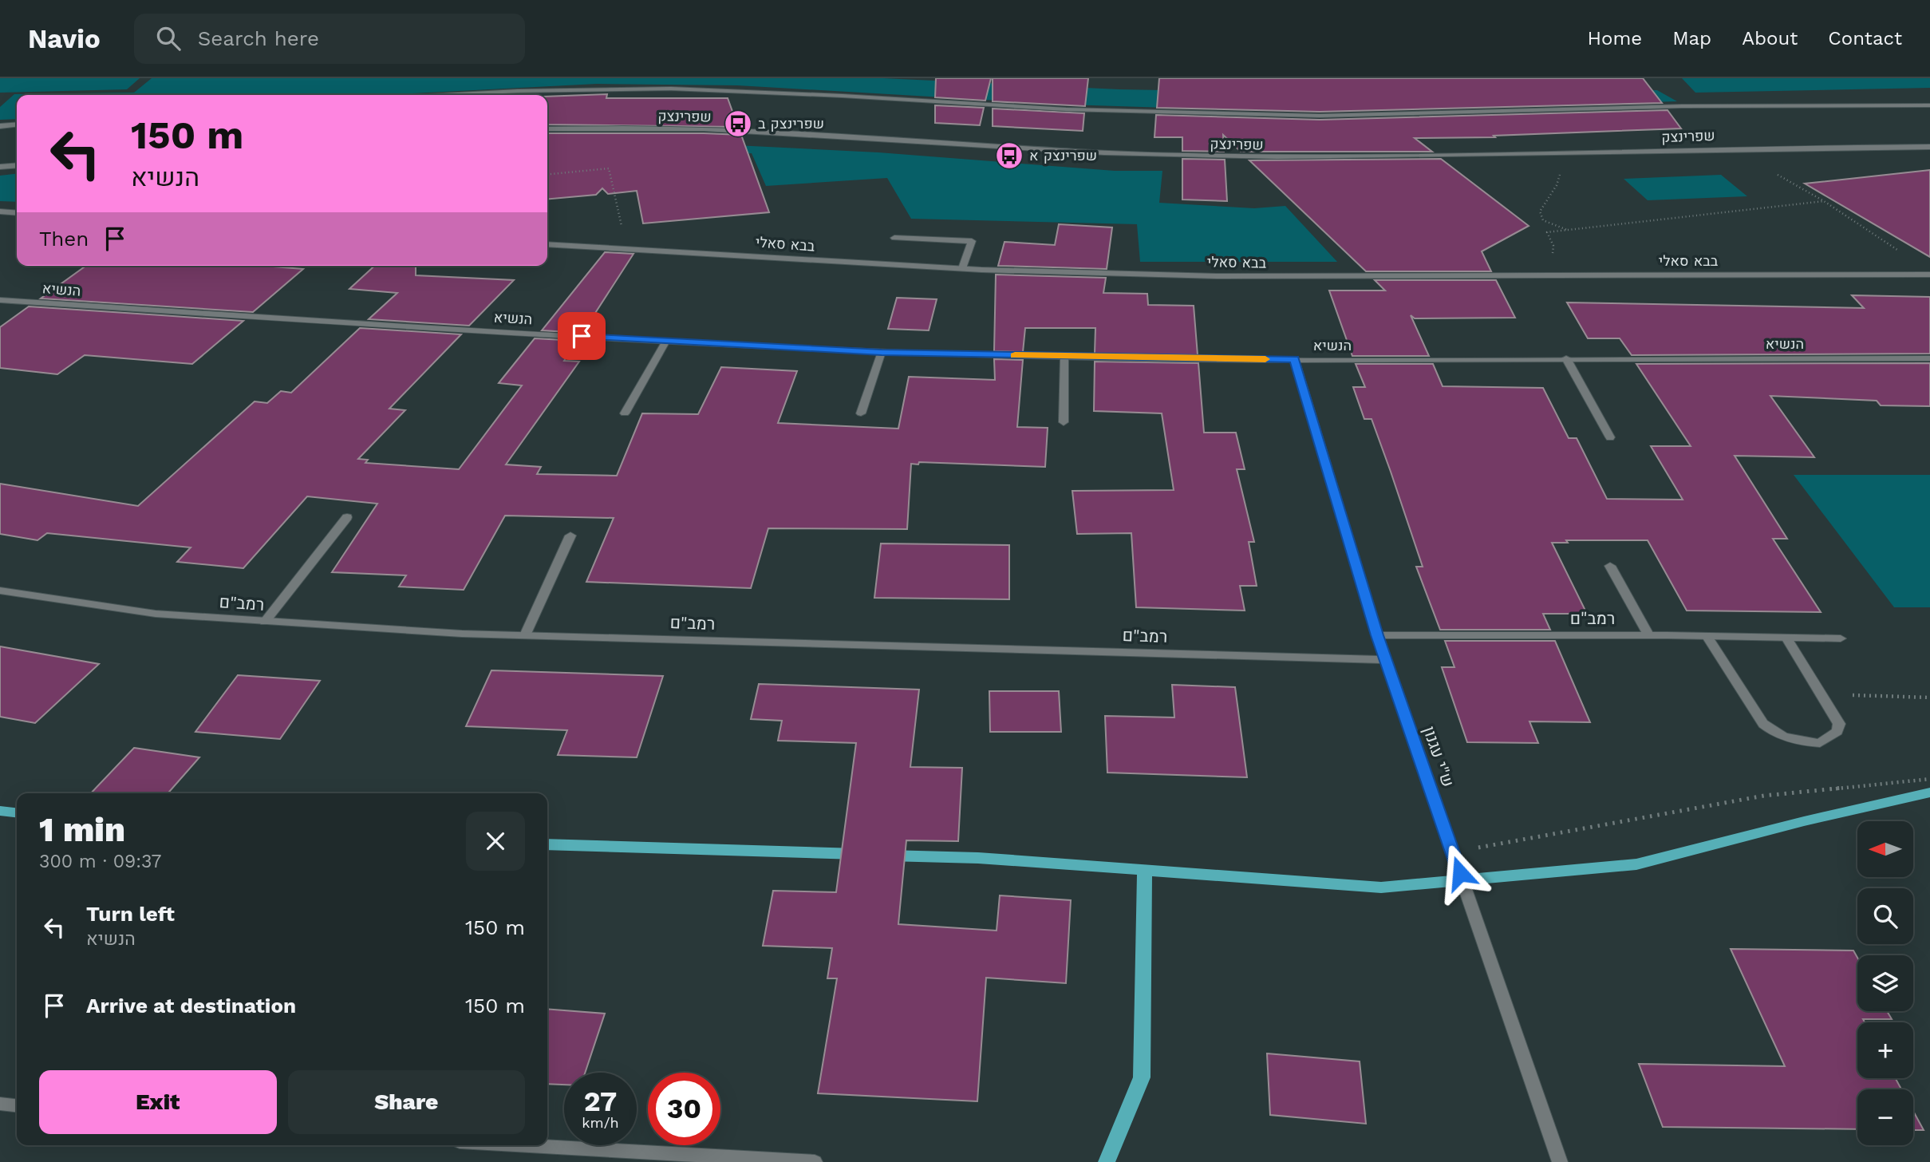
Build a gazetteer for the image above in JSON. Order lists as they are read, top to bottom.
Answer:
{
  "streets": {
    "street": [
      "שפרינצק",
      "בבא סאלי",
      "הנשיא",
      "רמב\"ם",
      "ש\"י עגנון"
    ]
  },
  "crossings": [
    ["הנשיא", "ש\"י עגנון"],
    ["רמב\"ם", "ש\"י עגנון"]
  ],
  "places": {
    "bus stop": ["שפרינצק ב", "שפרינצק א"]
  },
  "north": "left",
  "page": {
    "header": "Navio",
    "search": "Search here",
    "nav": [
      "Home",
      "Map",
      "About",
      "Contact"
    ],
    "turn": ["150 m", "הנשיא"],
    "then": "Then",
    "heading": ["1 min", "300 m · 09:37"],
    "map_buttons": ["+", "−"],
    "list": [
      {
        "name": "Turn left",
        "note": "הנשיא",
        "value": "150 m"
      },
      {
        "name": "Arrive at destination",
        "value": "150 m"
      }
    ],
    "buttons": ["Exit", "Share"],
    "speed": "27 km/h",
    "limit": "30"
  }
}
